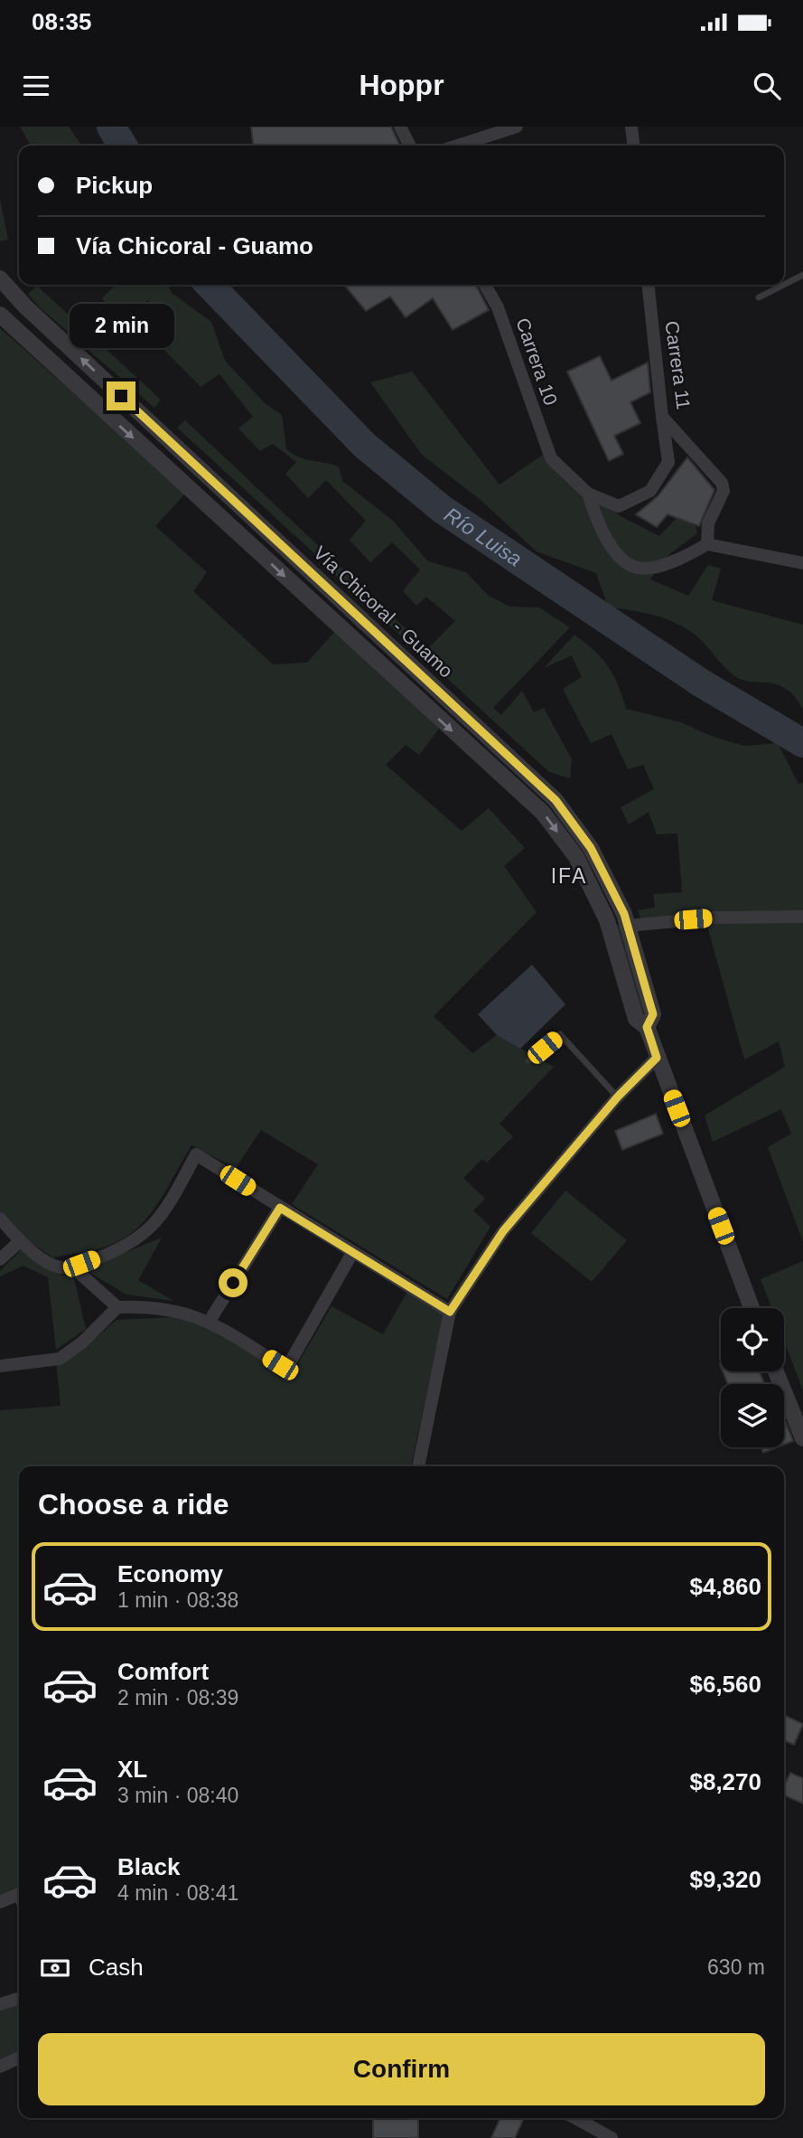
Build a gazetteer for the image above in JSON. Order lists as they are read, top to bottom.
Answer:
{
  "streets": {
    "street": ["Carrera 10", "Carrera 11", "Vía Chicoral - Guamo"]
  },
  "districts": ["IFA"],
  "water": ["Río Luisa"],
  "page": {
    "status": "08:35",
    "header": "Hoppr",
    "banner": ["Pickup", "Vía Chicoral - Guamo"],
    "bubble": "2 min",
    "heading": "Choose a ride",
    "list": [
      {
        "name": "Economy",
        "note": "1 min · 08:38",
        "value": "$4,860"
      },
      {
        "name": "Comfort",
        "note": "2 min · 08:39",
        "value": "$6,560"
      },
      {
        "name": "XL",
        "note": "3 min · 08:40",
        "value": "$8,270"
      },
      {
        "name": "Black",
        "note": "4 min · 08:41",
        "value": "$9,320"
      }
    ],
    "pay": ["Cash", "630 m"],
    "buttons": "Confirm"
  }
}
